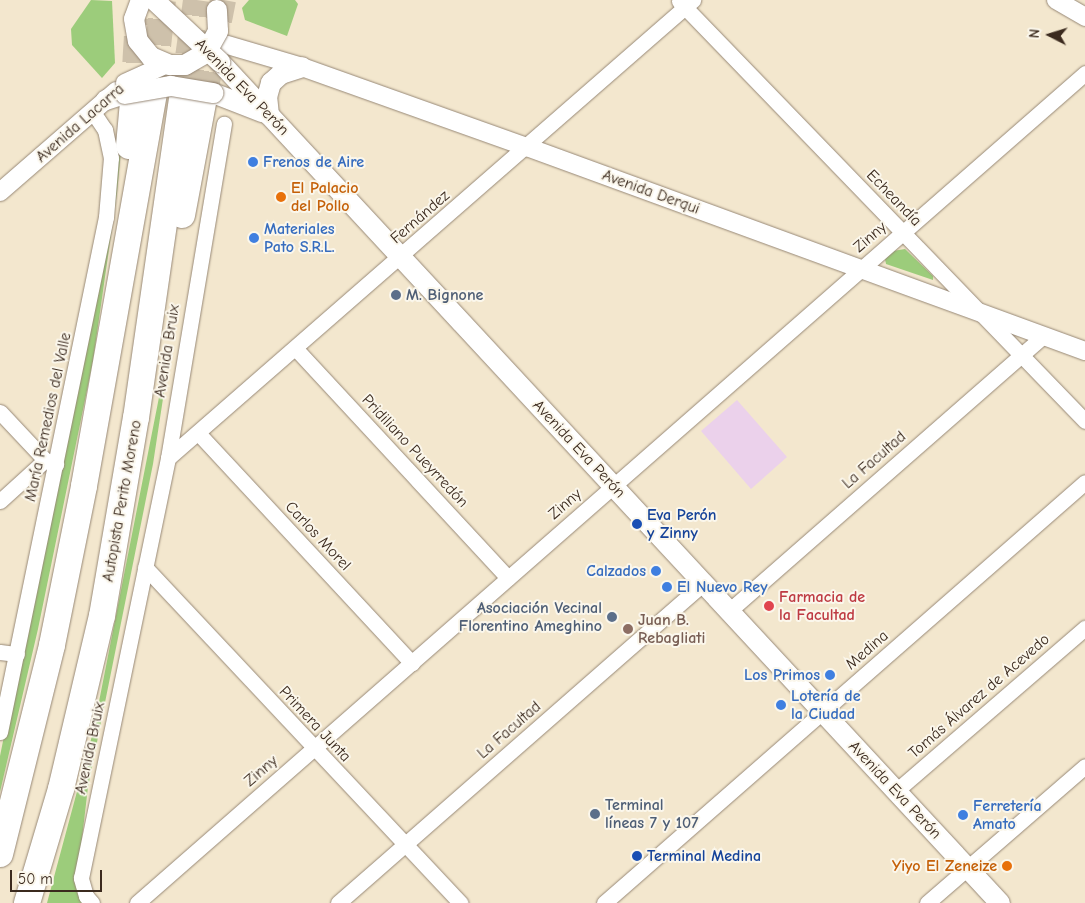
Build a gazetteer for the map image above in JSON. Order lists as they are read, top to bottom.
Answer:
{
  "streets": {
    "highway": ["Autopista Perito Moreno"],
    "main road": ["Avenida Eva Perón"],
    "street": [
      "Avenida Lacarra",
      "Avenida Derqui",
      "Echeandía",
      "Fernández",
      "Zinny",
      "Avenida Bruix",
      "María Remedios del Valle",
      "Pridiliano Pueyrredón",
      "La Facultad",
      "Carlos Morel",
      "Medina",
      "Tomás Álvarez de Acevedo",
      "Primera Junta"
    ]
  },
  "crossings": [
    ["Avenida Eva Perón", "Avenida Derqui"],
    ["Avenida Eva Perón", "Fernández"],
    ["Avenida Eva Perón", "Zinny"],
    ["Avenida Eva Perón", "La Facultad"],
    ["Avenida Eva Perón", "Medina"],
    ["Avenida Eva Perón", "Tomás Álvarez de Acevedo"],
    ["Avenida Lacarra", "María Remedios del Valle"],
    ["Avenida Derqui", "Echeandía"],
    ["Avenida Derqui", "Fernández"],
    ["Avenida Derqui", "Zinny"],
    ["Avenida Derqui", "La Facultad"],
    ["Echeandía", "Fernández"],
    ["Echeandía", "Zinny"],
    ["Echeandía", "La Facultad"],
    ["Fernández", "Avenida Bruix"],
    ["Fernández", "Pridiliano Pueyrredón"],
    ["Fernández", "Carlos Morel"],
    ["Zinny", "Pridiliano Pueyrredón"],
    ["Zinny", "Carlos Morel"],
    ["Zinny", "Primera Junta"],
    ["Avenida Bruix", "Primera Junta"],
    ["La Facultad", "Primera Junta"]
  ],
  "places": [
    "Frenos de Aire",
    "El Palacio del Pollo",
    "Materiales Pato S.R.L.",
    "M. Bignone",
    "Eva Perón y Zinny",
    "Calzados",
    "El Nuevo Rey",
    "Farmacia de la Facultad",
    "Asociación Vecinal Florentino Ameghino",
    "Juan B. Rebagliati",
    "Los Primos",
    "Lotería de la Ciudad",
    "Terminal líneas 7 y 107",
    "Ferretería Amato",
    "Terminal Medina",
    "Yiyo El Zeneize"
  ],
  "scale_bar": "50 m",
  "north": "left"
}
